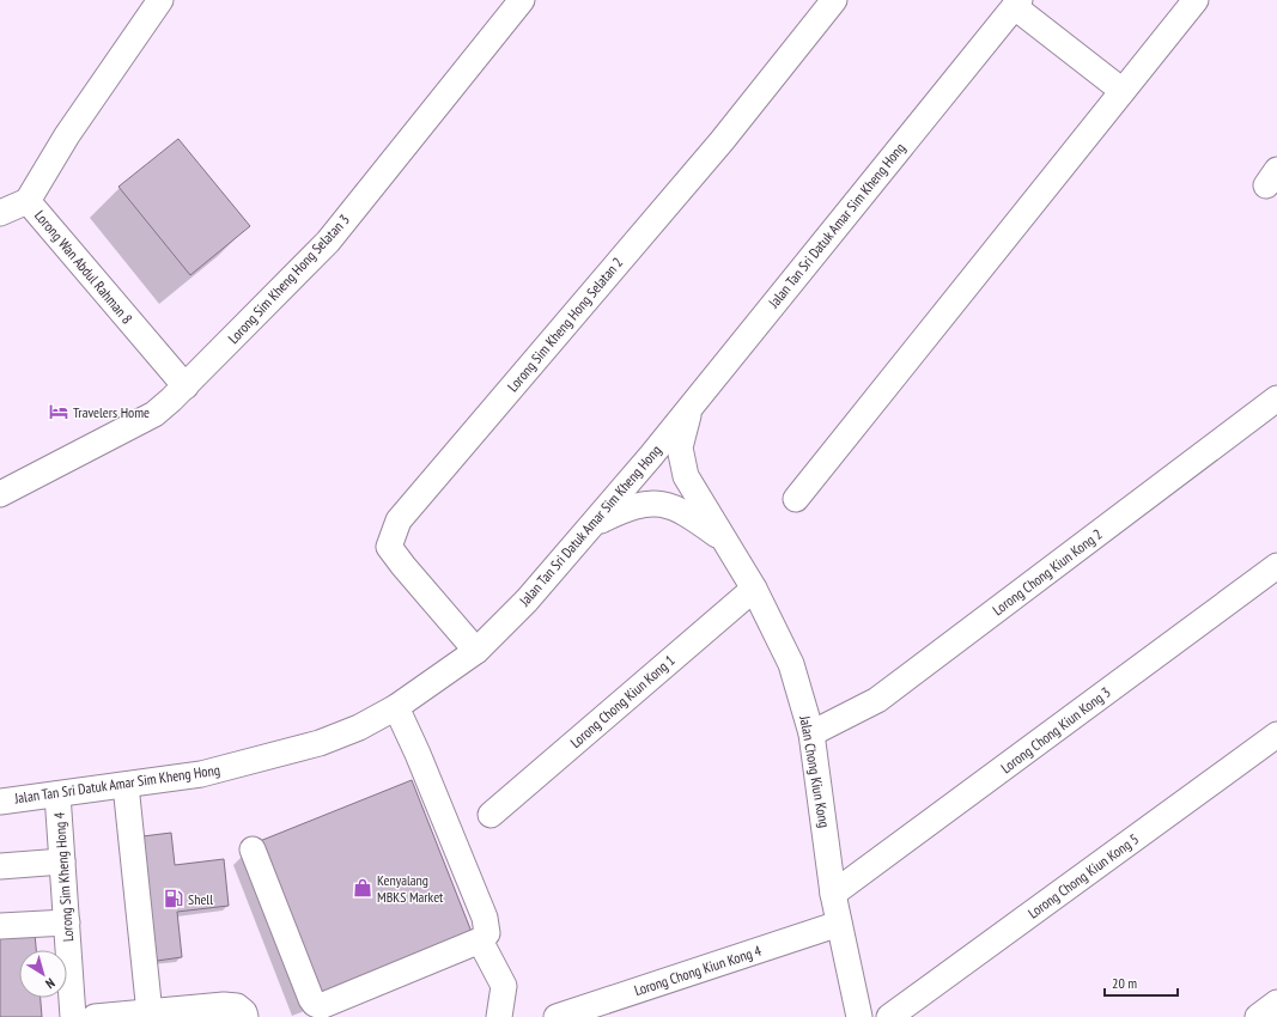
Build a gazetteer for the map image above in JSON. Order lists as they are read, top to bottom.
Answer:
{
  "streets": {
    "street": [
      "Jalan Tan Sri Datuk Amar Sim Kheng Hong",
      "Lorong Wan Abdul Rahman 8",
      "Lorong Sim Kheng Hong Selatan 3",
      "Lorong Sim Kheng Hong Selatan 2",
      "Lorong Chong Kiun Kong 2",
      "Lorong Chong Kiun Kong 1",
      "Lorong Chong Kiun Kong 3",
      "Jalan Chong Kiun Kong",
      "Lorong Chong Kiun Kong 5",
      "Lorong Sim Kheng Hong 4",
      "Lorong Chong Kiun Kong 4"
    ]
  },
  "crossings": [
    ["Jalan Tan Sri Datuk Amar Sim Kheng Hong", "Lorong Sim Kheng Hong Selatan 2"],
    ["Jalan Tan Sri Datuk Amar Sim Kheng Hong", "Jalan Chong Kiun Kong"],
    ["Jalan Tan Sri Datuk Amar Sim Kheng Hong", "Lorong Sim Kheng Hong 4"],
    ["Lorong Wan Abdul Rahman 8", "Lorong Sim Kheng Hong Selatan 3"],
    ["Lorong Chong Kiun Kong 2", "Jalan Chong Kiun Kong"],
    ["Lorong Chong Kiun Kong 1", "Jalan Chong Kiun Kong"],
    ["Lorong Chong Kiun Kong 3", "Jalan Chong Kiun Kong"],
    ["Jalan Chong Kiun Kong", "Lorong Chong Kiun Kong 4"]
  ],
  "places": {
    "hotel": ["Travelers Home"],
    "shop": ["Kenyalang MBKS Market"],
    "fuel station": ["Shell"]
  },
  "scale_bar": "20 m",
  "north": "bottom right"
}
